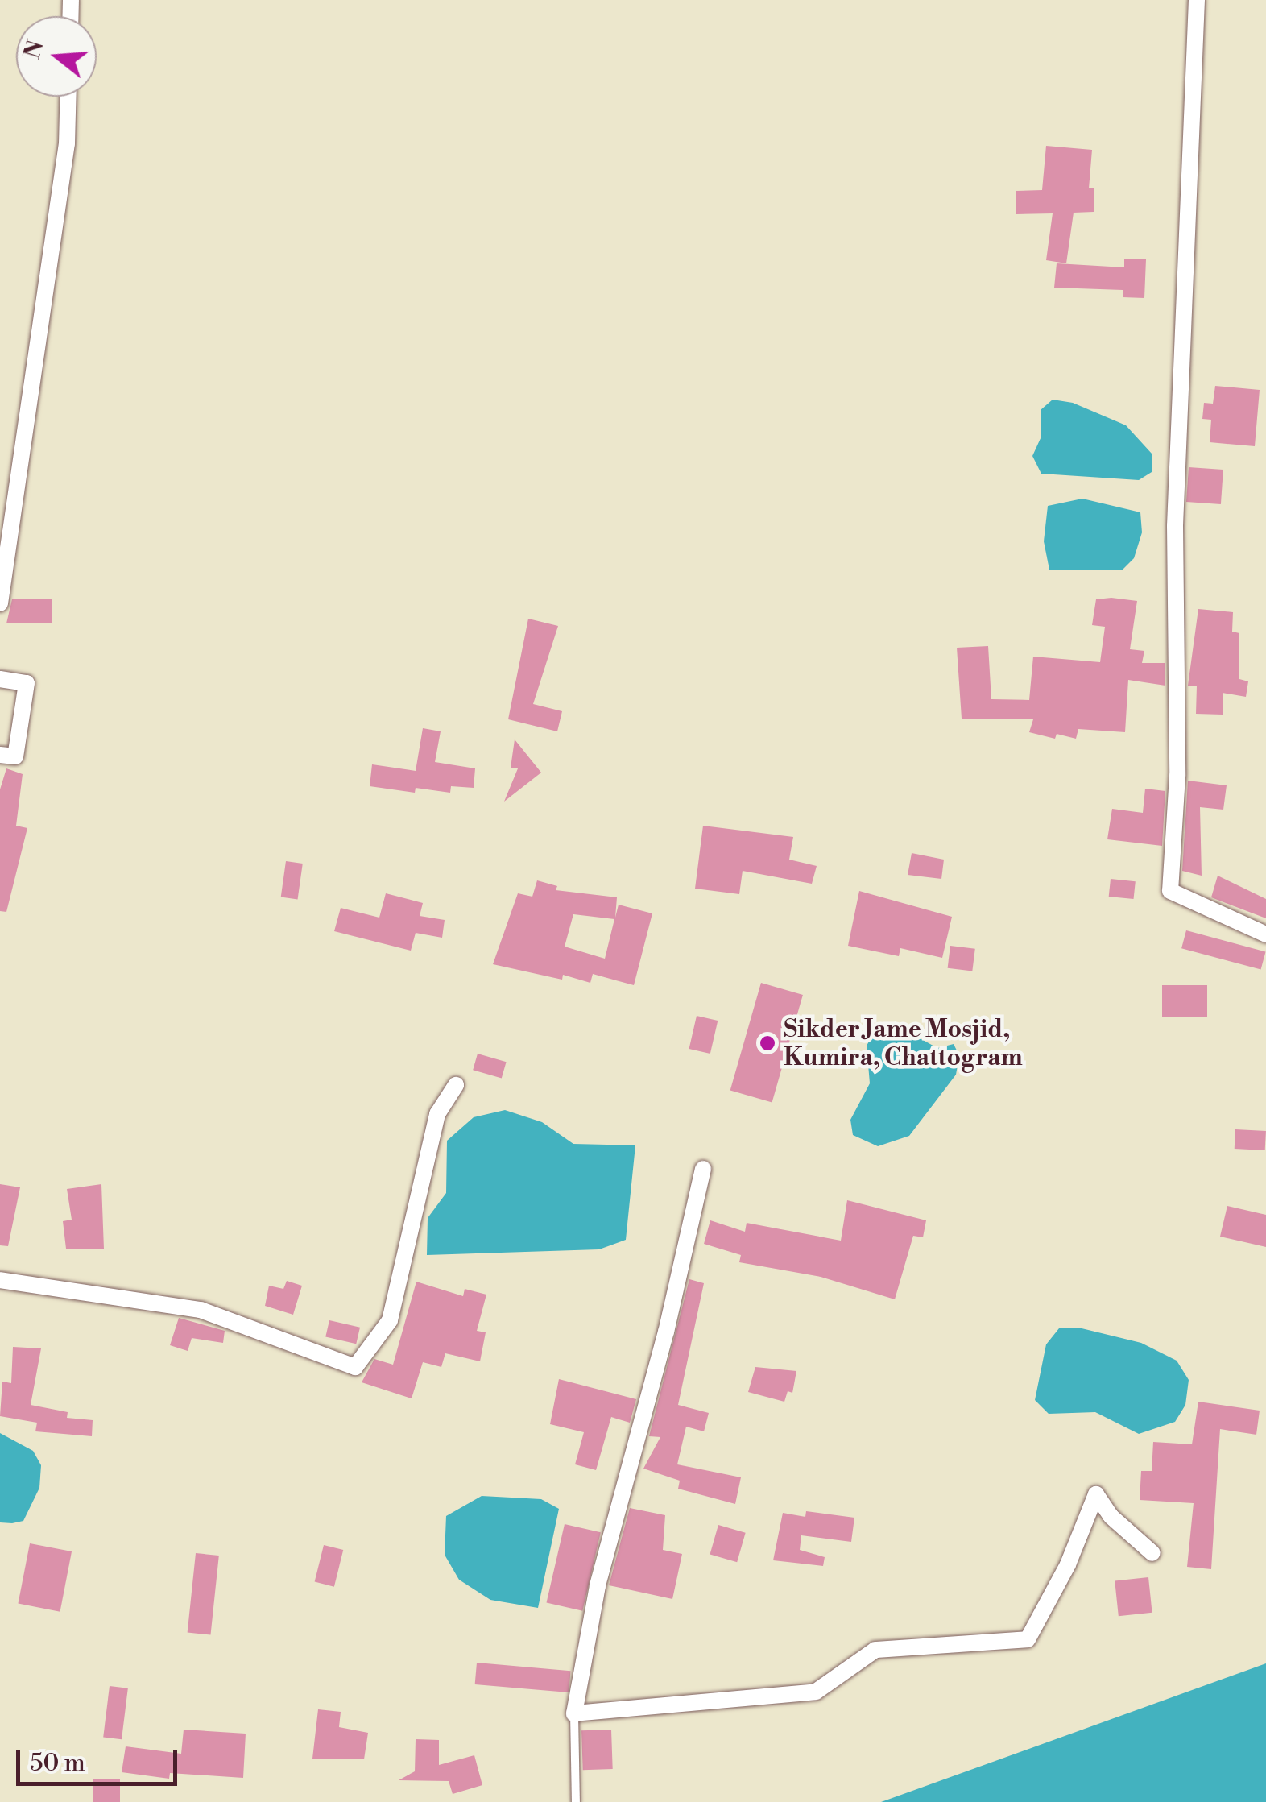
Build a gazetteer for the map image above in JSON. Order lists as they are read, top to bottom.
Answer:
{
  "places": ["Sikder Jame Mosjid, Kumira, Chattogram"],
  "scale_bar": "50 m",
  "north": "left"
}
